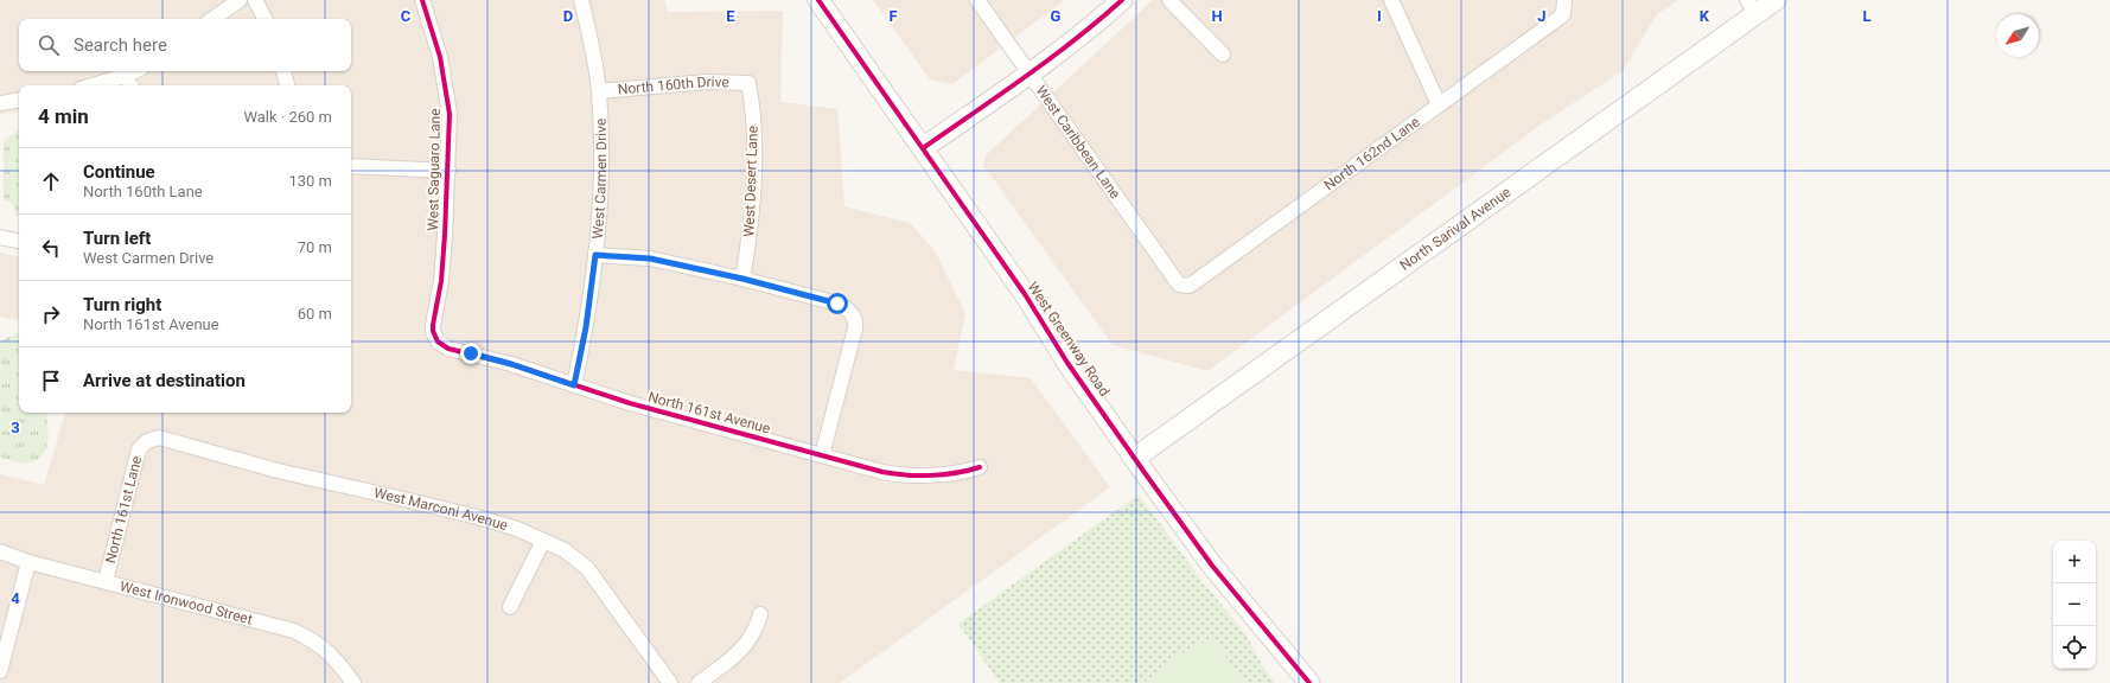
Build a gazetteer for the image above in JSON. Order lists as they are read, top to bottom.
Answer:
{
  "streets": {
    "main road": ["North Sarival Avenue", "West Greenway Road"],
    "street": [
      "North 160th Drive",
      "West Caribbean Lane",
      "North 162nd Lane",
      "West Saguaro Lane",
      "West Carmen Drive",
      "West Desert Lane",
      "North 161st Avenue",
      "West Marconi Avenue",
      "North 161st Lane",
      "West Ironwood Street"
    ]
  },
  "crossings": [
    ["North 160th Drive", "West Carmen Drive"],
    ["North 160th Drive", "West Desert Lane"],
    ["West Caribbean Lane", "North 162nd Lane"],
    ["West Saguaro Lane", "North 161st Avenue"],
    ["West Carmen Drive", "North 161st Avenue"],
    ["North Sarival Avenue", "West Greenway Road"],
    ["West Marconi Avenue", "North 161st Lane"],
    ["North 161st Lane", "West Ironwood Street"]
  ],
  "north": "bottom left",
  "page": {
    "search": "Search here",
    "heading": ["4 min", "Walk · 260 m"],
    "list": [
      ["Continue", "North 160th Lane", "130 m"],
      ["Turn left", "West Carmen Drive", "70 m"],
      ["Turn right", "North 161st Avenue", "60 m"],
      "Arrive at destination"
    ],
    "map_buttons": ["+", "−"]
  },
  "grid": {
    "columns": [
      "C",
      "D",
      "E",
      "F",
      "G",
      "H",
      "I",
      "J",
      "K",
      "L"
    ],
    "rows": ["3", "4"]
  }
}
